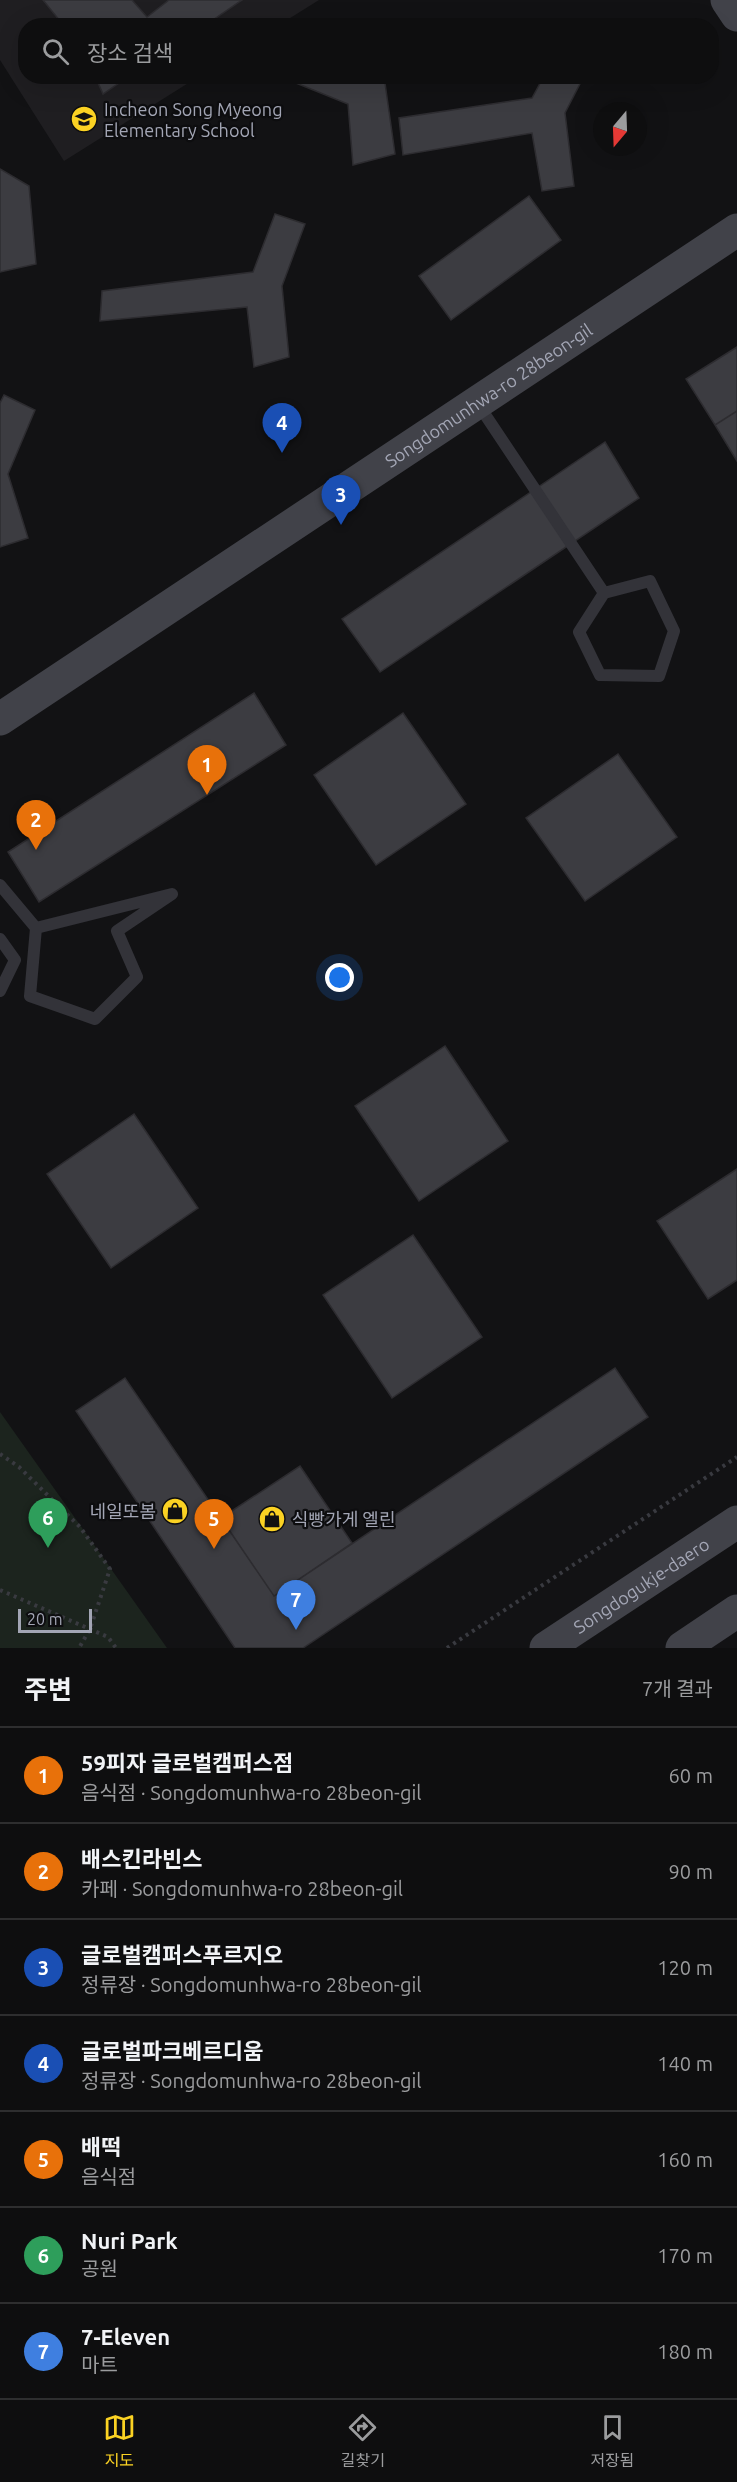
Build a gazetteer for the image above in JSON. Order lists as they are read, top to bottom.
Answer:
{
  "streets": {
    "street": ["Songdomunhwa-ro 28beon-gil", "Songdogukje-daero"]
  },
  "places": {
    "school or university": ["Incheon Song Myeong Elementary School"],
    "shop": ["네일또봄", "식빵가게 엘린"]
  },
  "scale_bar": "20 m",
  "north": "bottom",
  "page": {
    "search": "장소 검색",
    "pins": [
      "4",
      "3",
      "1",
      "2",
      "6",
      "5",
      "7"
    ],
    "scale": "20 m",
    "heading": ["주변", "7개 결과"],
    "list": [
      {
        "mark": "1",
        "name": "59피자 글로벌캠퍼스점",
        "note": "음식점 · Songdomunhwa-ro 28beon-gil",
        "value": "60 m"
      },
      {
        "mark": "2",
        "name": "배스킨라빈스",
        "note": "카페 · Songdomunhwa-ro 28beon-gil",
        "value": "90 m"
      },
      {
        "mark": "3",
        "name": "글로벌캠퍼스푸르지오",
        "note": "정류장 · Songdomunhwa-ro 28beon-gil",
        "value": "120 m"
      },
      {
        "mark": "4",
        "name": "글로벌파크베르디움",
        "note": "정류장 · Songdomunhwa-ro 28beon-gil",
        "value": "140 m"
      },
      {
        "mark": "5",
        "name": "배떡",
        "note": "음식점",
        "value": "160 m"
      },
      {
        "mark": "6",
        "name": "Nuri Park",
        "note": "공원",
        "value": "170 m"
      },
      {
        "mark": "7",
        "name": "7-Eleven",
        "note": "마트",
        "value": "180 m"
      }
    ],
    "nav": ["지도", "길찾기", "저장됨"]
  }
}
